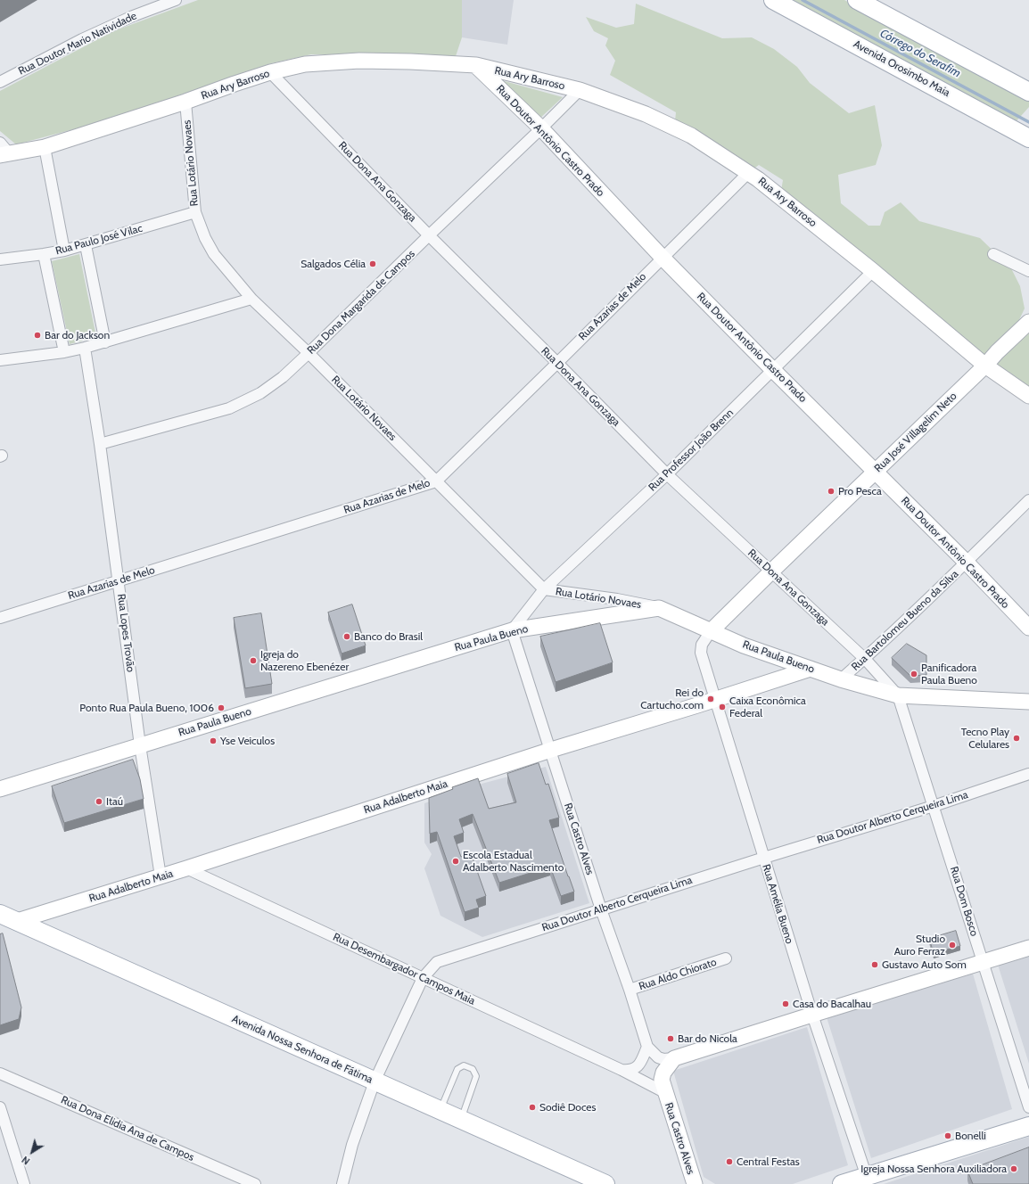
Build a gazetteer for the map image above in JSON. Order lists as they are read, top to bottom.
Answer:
{
  "streets": {
    "main road": [
      "Avenida Orosimbo Maia",
      "Rua Ary Barroso",
      "Rua Doutor Antônio Castro Prado",
      "Rua José Villagelim Neto",
      "Rua Paula Bueno",
      "Rua Adalberto Maia",
      "Rua Castro Alves",
      "Avenida Nossa Senhora de Fátima"
    ],
    "street": [
      "Rua Doutor Mario Natividade",
      "Rua Lotário Novaes",
      "Rua Dona Ana Gonzaga",
      "Rua Paulo José Vilac",
      "Rua Dona Margarida de Campos",
      "Rua Azarias de Melo",
      "Rua Professor João Brenn",
      "Rua Bartolomeu Bueno da Silva",
      "Rua Lopes Trovão",
      "Rua Doutor Alberto Cerqueira Lima",
      "Rua Dom Bosco",
      "Rua Amélia Bueno",
      "Rua Desembargador Campos Maia",
      "Rua Aldo Chiorato",
      "Rua Dona Elidia Ana de Campos"
    ]
  },
  "crossings": [
    ["Rua Ary Barroso", "Rua Doutor Antônio Castro Prado"],
    ["Rua Ary Barroso", "Rua Lotário Novaes"],
    ["Rua Ary Barroso", "Rua Dona Ana Gonzaga"],
    ["Rua Ary Barroso", "Rua Dona Margarida de Campos"],
    ["Rua Ary Barroso", "Rua Azarias de Melo"],
    ["Rua Ary Barroso", "Rua José Villagelim Neto"],
    ["Rua Ary Barroso", "Rua Professor João Brenn"],
    ["Rua Doutor Antônio Castro Prado", "Rua Dona Margarida de Campos"],
    ["Rua Doutor Antônio Castro Prado", "Rua Azarias de Melo"],
    ["Rua Doutor Antônio Castro Prado", "Rua José Villagelim Neto"],
    ["Rua Doutor Antônio Castro Prado", "Rua Professor João Brenn"],
    ["Rua Doutor Antônio Castro Prado", "Rua Bartolomeu Bueno da Silva"],
    ["Rua Lotário Novaes", "Rua Paulo José Vilac"],
    ["Rua Lotário Novaes", "Rua Dona Margarida de Campos"],
    ["Rua Lotário Novaes", "Rua Azarias de Melo"],
    ["Rua Lotário Novaes", "Rua Professor João Brenn"],
    ["Rua Lotário Novaes", "Rua Paula Bueno"],
    ["Rua Dona Ana Gonzaga", "Rua Dona Margarida de Campos"],
    ["Rua Dona Ana Gonzaga", "Rua Azarias de Melo"],
    ["Rua Dona Ana Gonzaga", "Rua José Villagelim Neto"],
    ["Rua Dona Ana Gonzaga", "Rua Professor João Brenn"],
    ["Rua Dona Ana Gonzaga", "Rua Bartolomeu Bueno da Silva"],
    ["Rua Dona Ana Gonzaga", "Rua Paula Bueno"],
    ["Rua Dona Ana Gonzaga", "Rua Dom Bosco"],
    ["Rua Dona Margarida de Campos", "Rua Lopes Trovão"],
    ["Rua Azarias de Melo", "Rua Lopes Trovão"],
    ["Rua José Villagelim Neto", "Rua Paula Bueno"],
    ["Rua José Villagelim Neto", "Rua Amélia Bueno"],
    ["Rua Professor João Brenn", "Rua Paula Bueno"],
    ["Rua Professor João Brenn", "Rua Castro Alves"],
    ["Rua Bartolomeu Bueno da Silva", "Rua Paula Bueno"],
    ["Rua Lopes Trovão", "Rua Paula Bueno"],
    ["Rua Lopes Trovão", "Rua Adalberto Maia"],
    ["Rua Paula Bueno", "Rua Adalberto Maia"],
    ["Rua Paula Bueno", "Rua Castro Alves"],
    ["Rua Paula Bueno", "Rua Dom Bosco"],
    ["Rua Paula Bueno", "Rua Amélia Bueno"],
    ["Rua Adalberto Maia", "Rua Castro Alves"],
    ["Rua Adalberto Maia", "Rua Amélia Bueno"],
    ["Rua Adalberto Maia", "Rua Desembargador Campos Maia"],
    ["Rua Adalberto Maia", "Avenida Nossa Senhora de Fátima"],
    ["Rua Doutor Alberto Cerqueira Lima", "Rua Castro Alves"],
    ["Rua Doutor Alberto Cerqueira Lima", "Rua Dom Bosco"],
    ["Rua Doutor Alberto Cerqueira Lima", "Rua Amélia Bueno"],
    ["Rua Doutor Alberto Cerqueira Lima", "Rua Desembargador Campos Maia"],
    ["Rua Doutor Alberto Cerqueira Lima", "Avenida Nossa Senhora de Fátima"],
    ["Rua Castro Alves", "Rua Desembargador Campos Maia"],
    ["Rua Castro Alves", "Rua Aldo Chiorato"]
  ],
  "water": ["Córrego do Serafim"],
  "places": [
    "Salgados Célia",
    "Bar do Jackson",
    "Pro Pesca",
    "Banco do Brasil",
    "Igreja do Nazereno Ebenézer",
    "Panificadora Paula Bueno",
    "Rei do Cartucho.com",
    "Caixa Econômica Federal",
    "Ponto Rua Paula Bueno, 1006",
    "Tecno Play Celulares",
    "Yse Veiculos",
    "Itaú",
    "Escola Estadual Adalberto Nascimento",
    "Studio Auro Ferraz",
    "Gustavo Auto Som",
    "Casa do Bacalhau",
    "Bar do Nicola",
    "Sodiê Doces",
    "Bonelli",
    "Central Festas",
    "Igreja Nossa Senhora Auxiliadora"
  ],
  "north": "bottom left"
}
